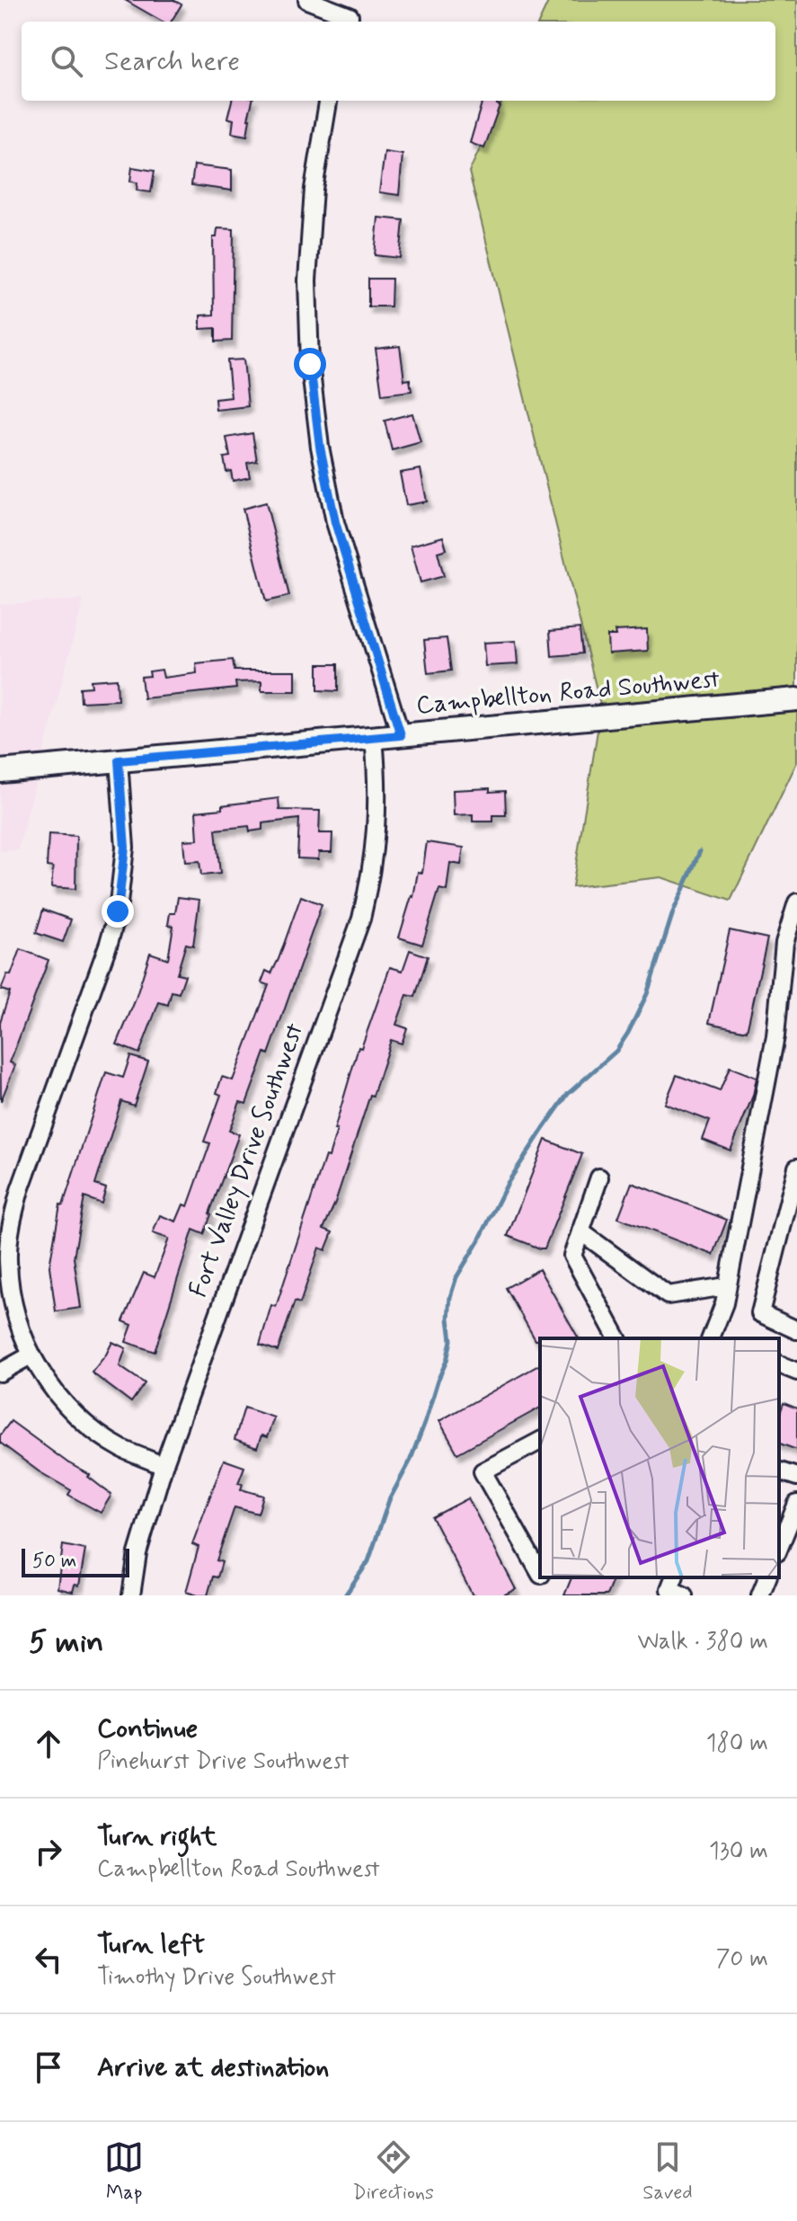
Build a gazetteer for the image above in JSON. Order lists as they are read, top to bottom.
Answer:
{
  "streets": {
    "main road": ["Campbellton Road Southwest"],
    "street": ["Fort Valley Drive Southwest"]
  },
  "crossings": [
    ["Campbellton Road Southwest", "Fort Valley Drive Southwest"]
  ],
  "scale_bar": "50 m",
  "page": {
    "search": "Search here",
    "scale": "50 m",
    "heading": ["5 min", "Walk · 380 m"],
    "list": [
      ["Continue", "Pinehurst Drive Southwest", "180 m"],
      ["Turn right", "Campbellton Road Southwest", "130 m"],
      ["Turn left", "Timothy Drive Southwest", "70 m"],
      "Arrive at destination"
    ],
    "nav": ["Map", "Directions", "Saved"]
  }
}
